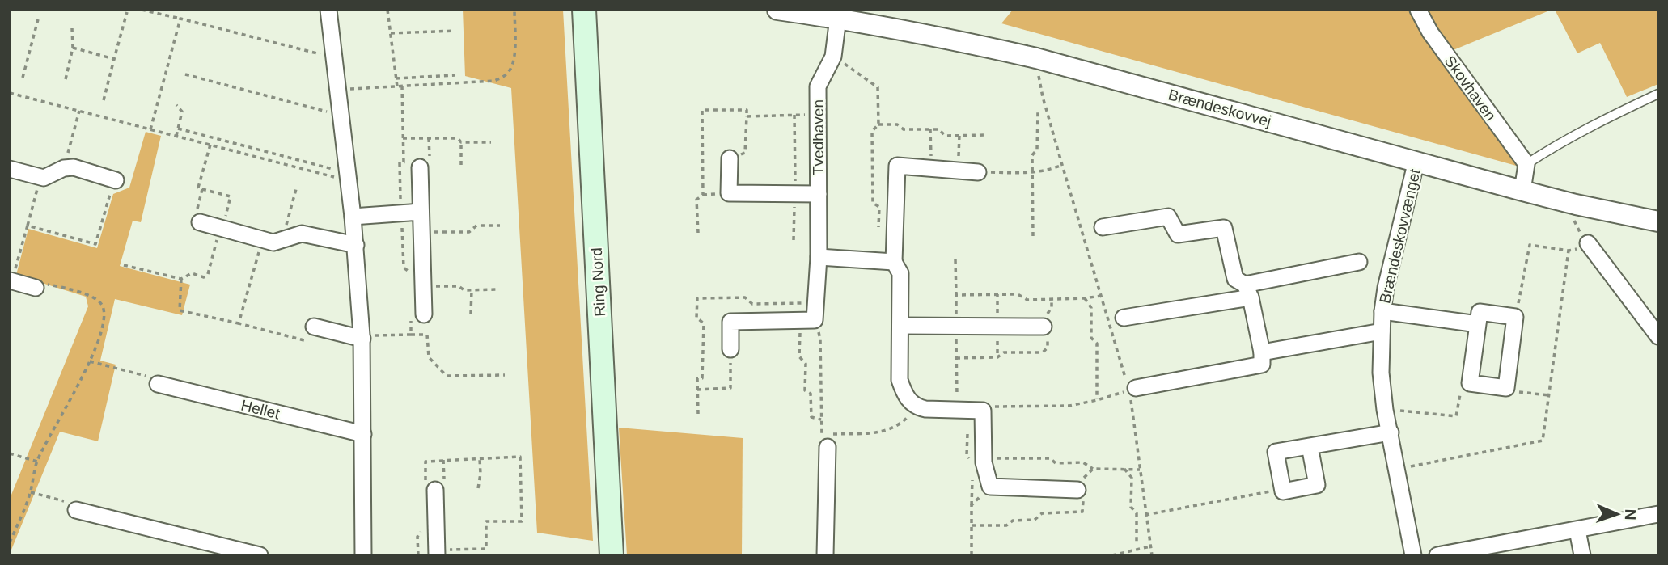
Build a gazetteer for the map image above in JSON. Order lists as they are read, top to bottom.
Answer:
{
  "streets": {
    "main road": ["Ring Nord"],
    "street": [
      "Skovhaven",
      "Brændeskovvej",
      "Tvedhaven",
      "Brændeskovvænget",
      "Hellet"
    ]
  },
  "crossings": [
    ["Brændeskovvej", "Tvedhaven"],
    ["Brændeskovvej", "Brændeskovvænget"]
  ],
  "north": "right"
}
